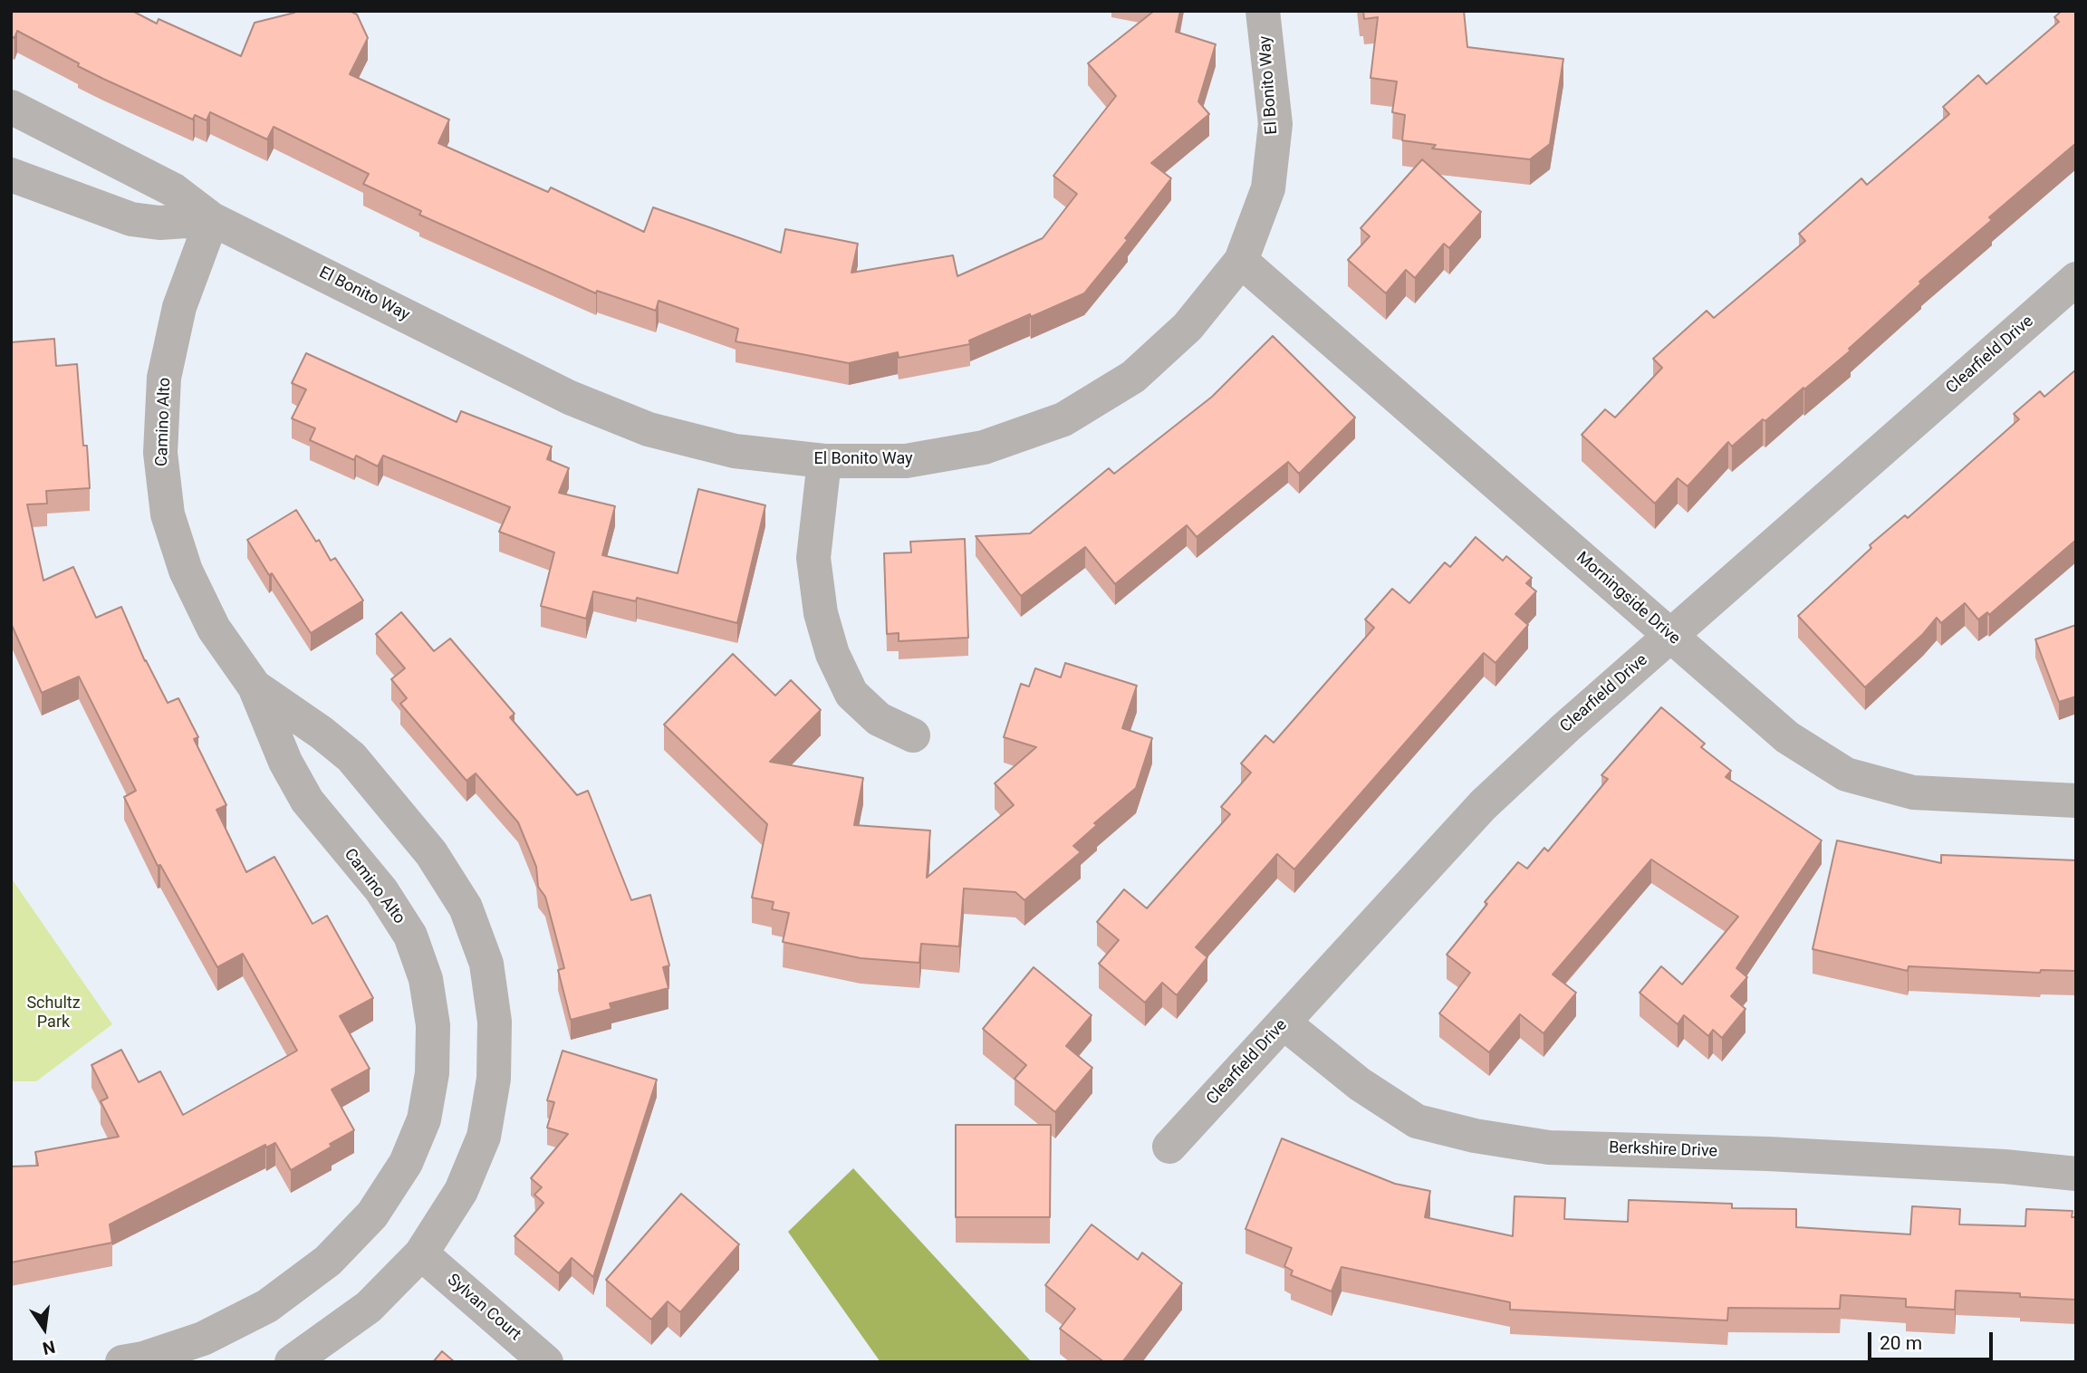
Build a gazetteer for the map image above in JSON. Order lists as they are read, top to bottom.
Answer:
{
  "streets": {
    "street": [
      "El Bonito Way",
      "Clearfield Drive",
      "Camino Alto",
      "Morningside Drive",
      "Berkshire Drive",
      "Sylvan Court"
    ]
  },
  "crossings": [
    ["El Bonito Way", "Camino Alto"],
    ["El Bonito Way", "Morningside Drive"],
    ["Clearfield Drive", "Morningside Drive"],
    ["Clearfield Drive", "Berkshire Drive"],
    ["Camino Alto", "Sylvan Court"]
  ],
  "parks": ["Schultz Park"],
  "scale_bar": "20 m",
  "north": "bottom"
}
